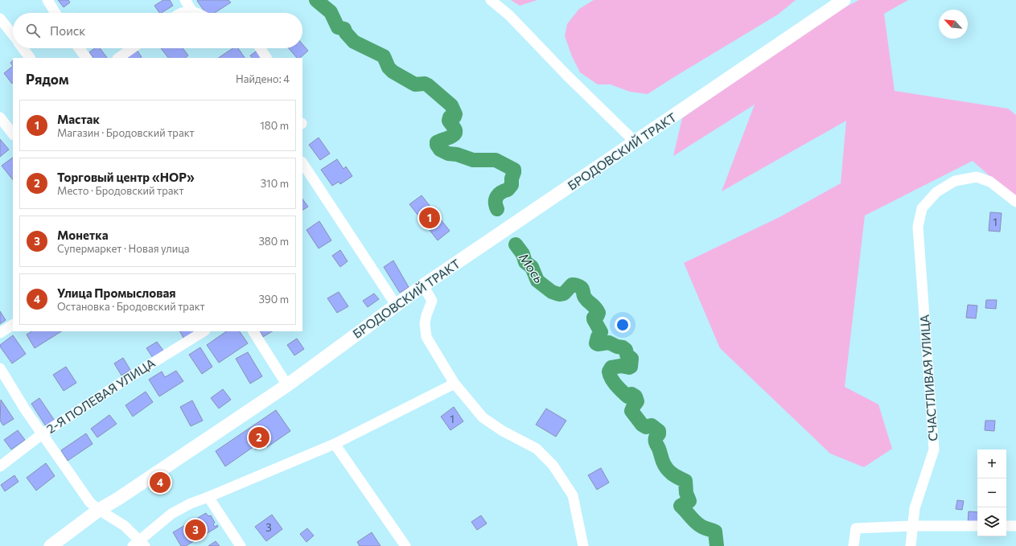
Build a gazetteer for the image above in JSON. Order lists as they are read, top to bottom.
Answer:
{
  "streets": {
    "main road": ["БРОДОВСКИЙ ТРАКТ"],
    "street": ["СЧАСТЛИВАЯ УЛИЦА", "2-Я ПОЛЕВАЯ УЛИЦА"]
  },
  "water": ["Мось"],
  "house_numbers": ["1", "1", "3"],
  "north": "top left",
  "page": {
    "search": "Поиск",
    "heading": ["Рядом", "Найдено: 4"],
    "list": [
      {
        "mark": "1",
        "name": "Мастак",
        "note": "Магазин · Бродовский тракт",
        "value": "180 m"
      },
      {
        "mark": "2",
        "name": "Торговый центр «НОР»",
        "note": "Место · Бродовский тракт",
        "value": "310 m"
      },
      {
        "mark": "3",
        "name": "Монетка",
        "note": "Супермаркет · Новая улица",
        "value": "380 m"
      },
      {
        "mark": "4",
        "name": "Улица Промысловая",
        "note": "Остановка · Бродовский тракт",
        "value": "390 m"
      }
    ],
    "pins": [
      "1",
      "2",
      "4",
      "3"
    ],
    "map_buttons": ["+", "−"]
  }
}
